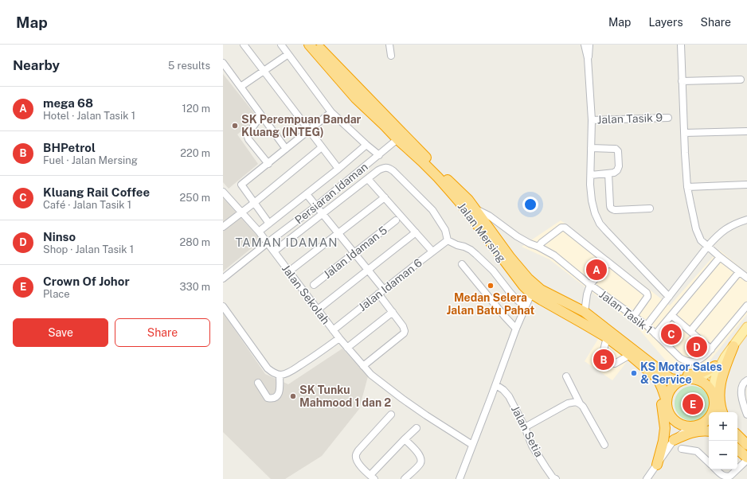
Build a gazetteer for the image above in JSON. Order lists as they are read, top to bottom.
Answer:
{
  "streets": {
    "highway": ["Jalan Mersing"],
    "street": [
      "Jalan Tasik 9",
      "Persiaran Idaman",
      "Jalan Idaman 5",
      "Jalan Idaman 6",
      "Jalan Sekolah",
      "Jalan Tasik 1",
      "Jalan Setia"
    ]
  },
  "crossings": [
    ["Persiaran Idaman", "Jalan Mersing"],
    ["Persiaran Idaman", "Jalan Sekolah"],
    ["Jalan Idaman 6", "Jalan Sekolah"]
  ],
  "districts": ["TAMAN IDAMAN"],
  "places": [
    "SK Perempuan Bandar Kluang (INTEG)",
    "Medan Selera Jalan Batu Pahat",
    "KS Motor Sales & Service",
    "SK Tunku Mahmood 1 dan 2"
  ],
  "page": {
    "header": "Map",
    "nav": ["Map", "Layers", "Share"],
    "heading": ["Nearby", "5 results"],
    "list": [
      {
        "mark": "A",
        "name": "mega 68",
        "note": "Hotel · Jalan Tasik 1",
        "value": "120 m"
      },
      {
        "mark": "B",
        "name": "BHPetrol",
        "note": "Fuel · Jalan Mersing",
        "value": "220 m"
      },
      {
        "mark": "C",
        "name": "Kluang Rail Coffee",
        "note": "Café · Jalan Tasik 1",
        "value": "250 m"
      },
      {
        "mark": "D",
        "name": "Ninso",
        "note": "Shop · Jalan Tasik 1",
        "value": "280 m"
      },
      {
        "mark": "E",
        "name": "Crown Of Johor",
        "note": "Place",
        "value": "330 m"
      }
    ],
    "pins": [
      "A",
      "C",
      "D",
      "B",
      "E"
    ],
    "buttons": ["Save", "Share"],
    "map_buttons": ["+", "−"]
  }
}
